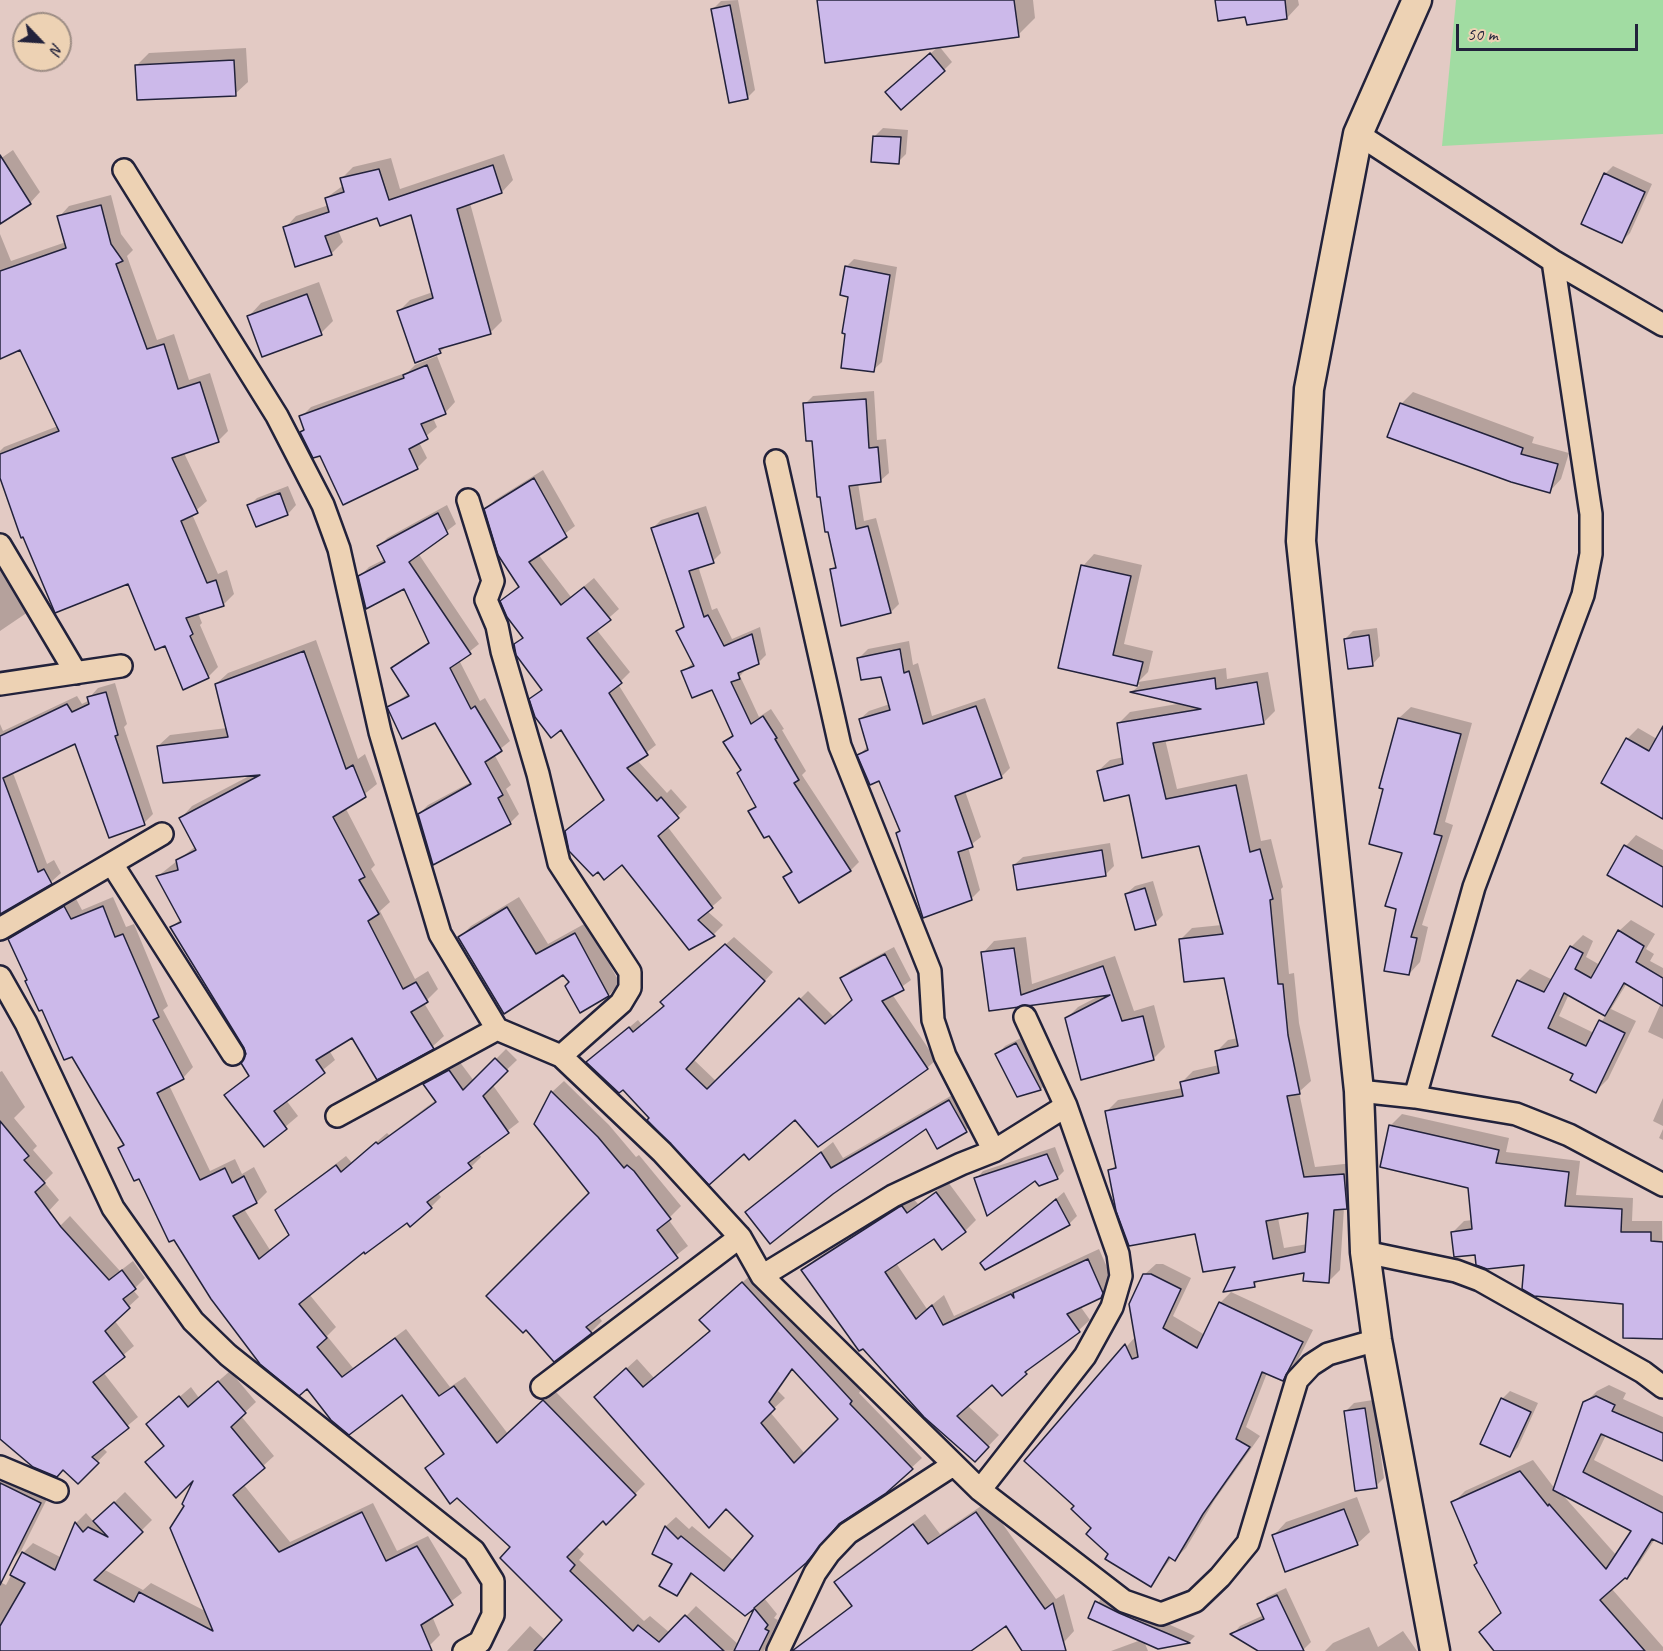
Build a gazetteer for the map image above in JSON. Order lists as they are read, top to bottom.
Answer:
{
  "scale_bar": "50 m",
  "north": "bottom right"
}
